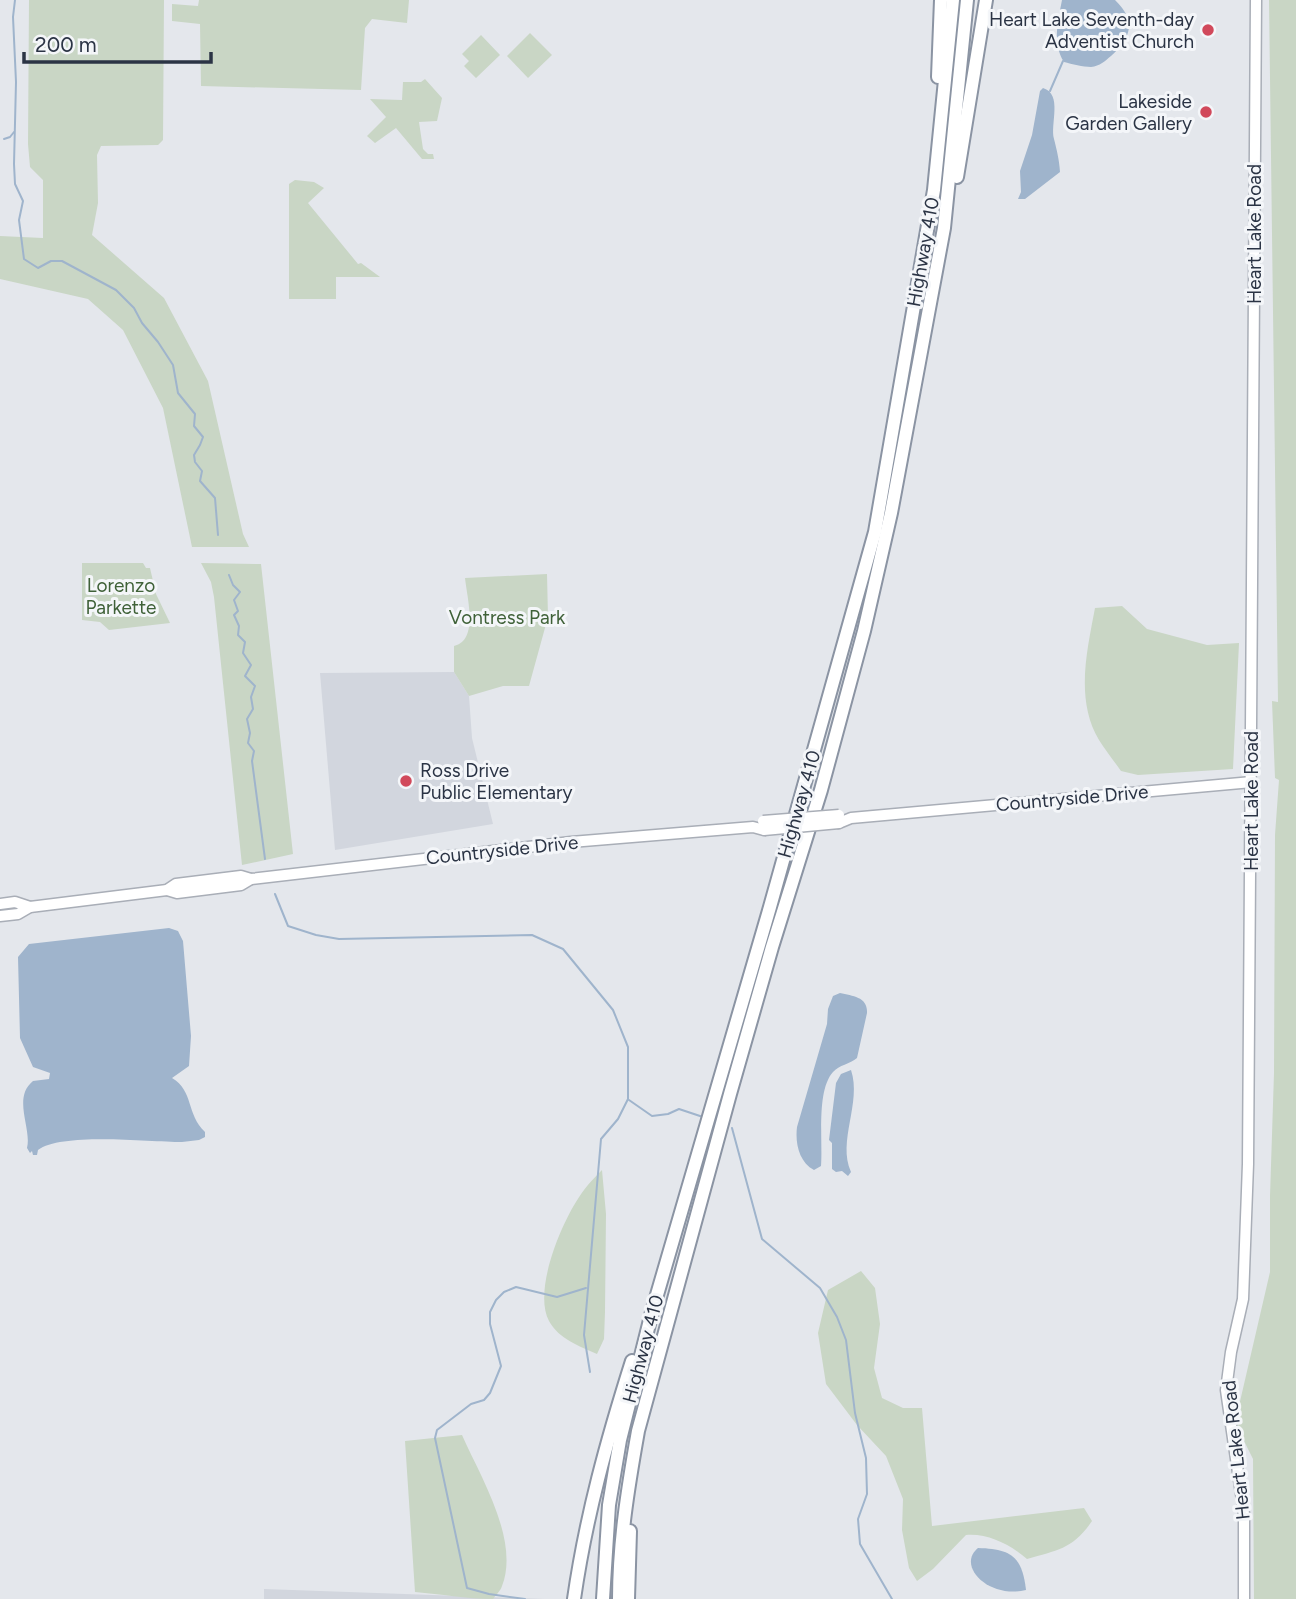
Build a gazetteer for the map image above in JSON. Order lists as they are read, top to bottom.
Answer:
{
  "streets": {
    "highway": ["Highway 410"],
    "street": ["Heart Lake Road", "Countryside Drive"]
  },
  "crossings": [
    ["Heart Lake Road", "Countryside Drive"]
  ],
  "parks": ["Lorenzo Parkette", "Vontress Park"],
  "places": ["Heart Lake Seventh-day Adventist Church", "Lakeside Garden Gallery", "Ross Drive Public Elementary"],
  "scale_bar": "200 m"
}
